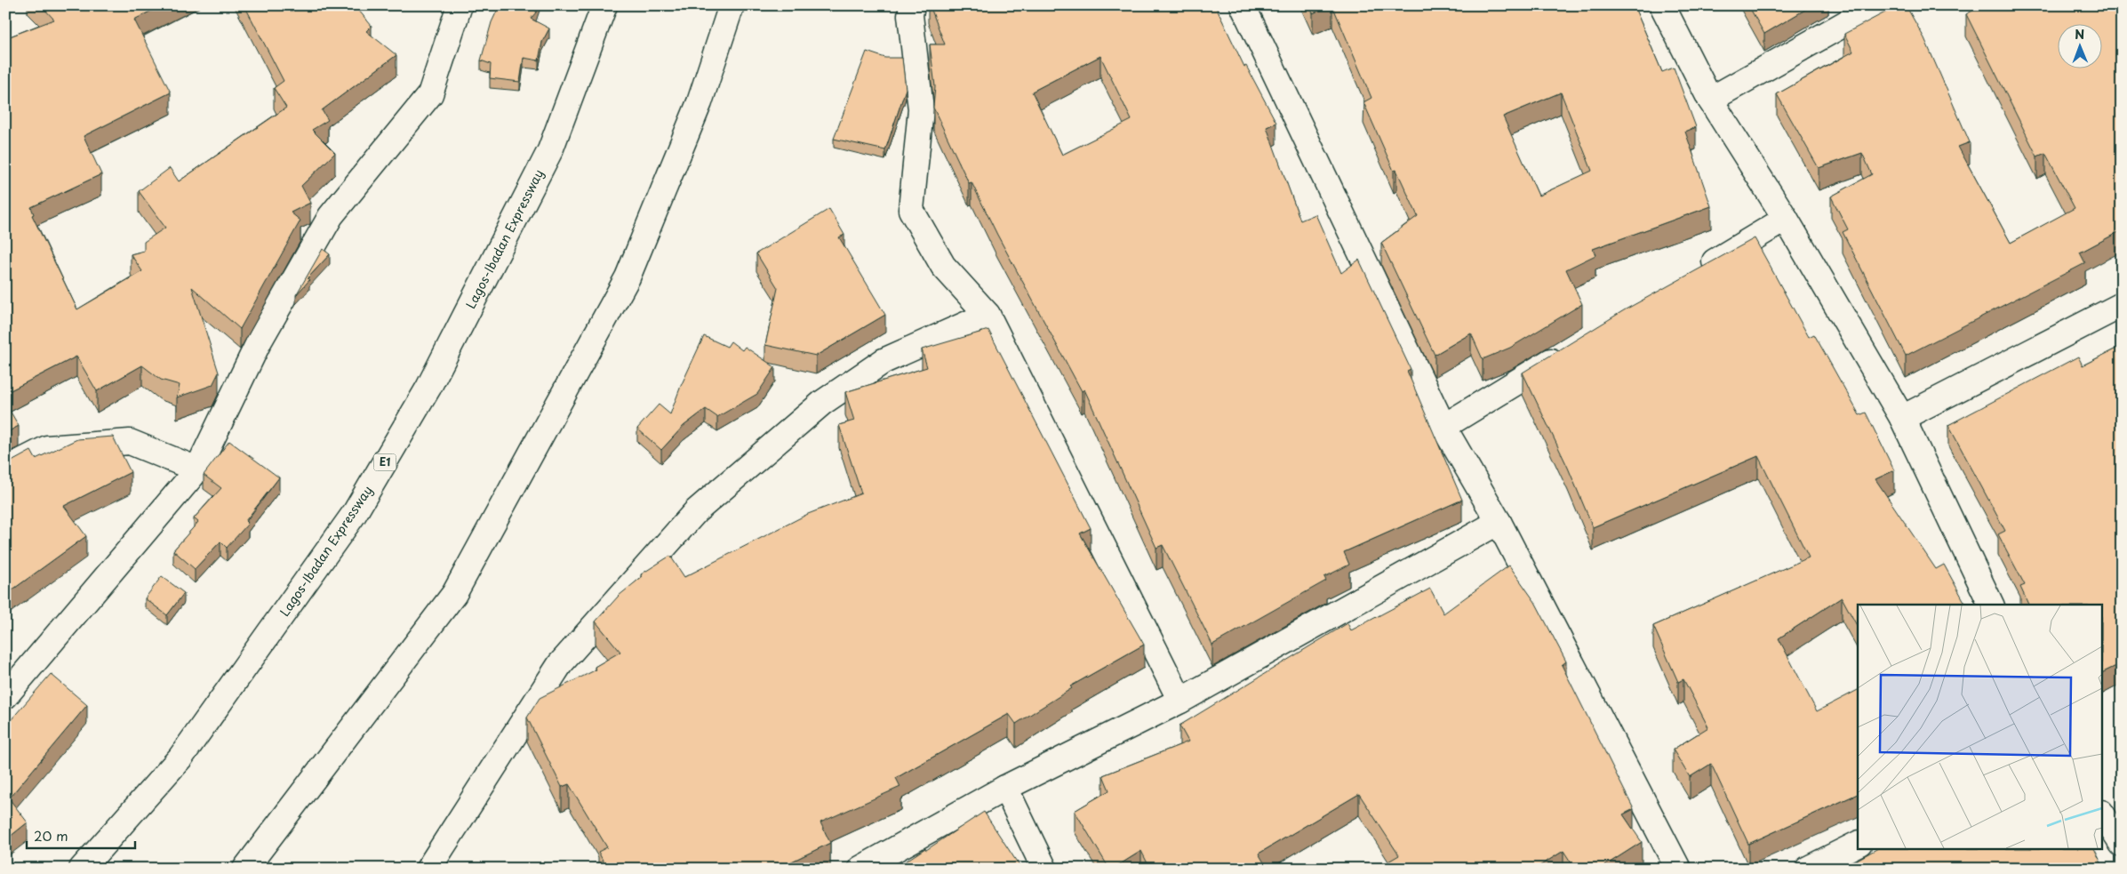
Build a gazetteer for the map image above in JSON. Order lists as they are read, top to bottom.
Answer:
{
  "streets": {
    "main road": ["Lagos-Ibadan Expressway", "E1"]
  },
  "scale_bar": "20 m",
  "north": "top"
}
